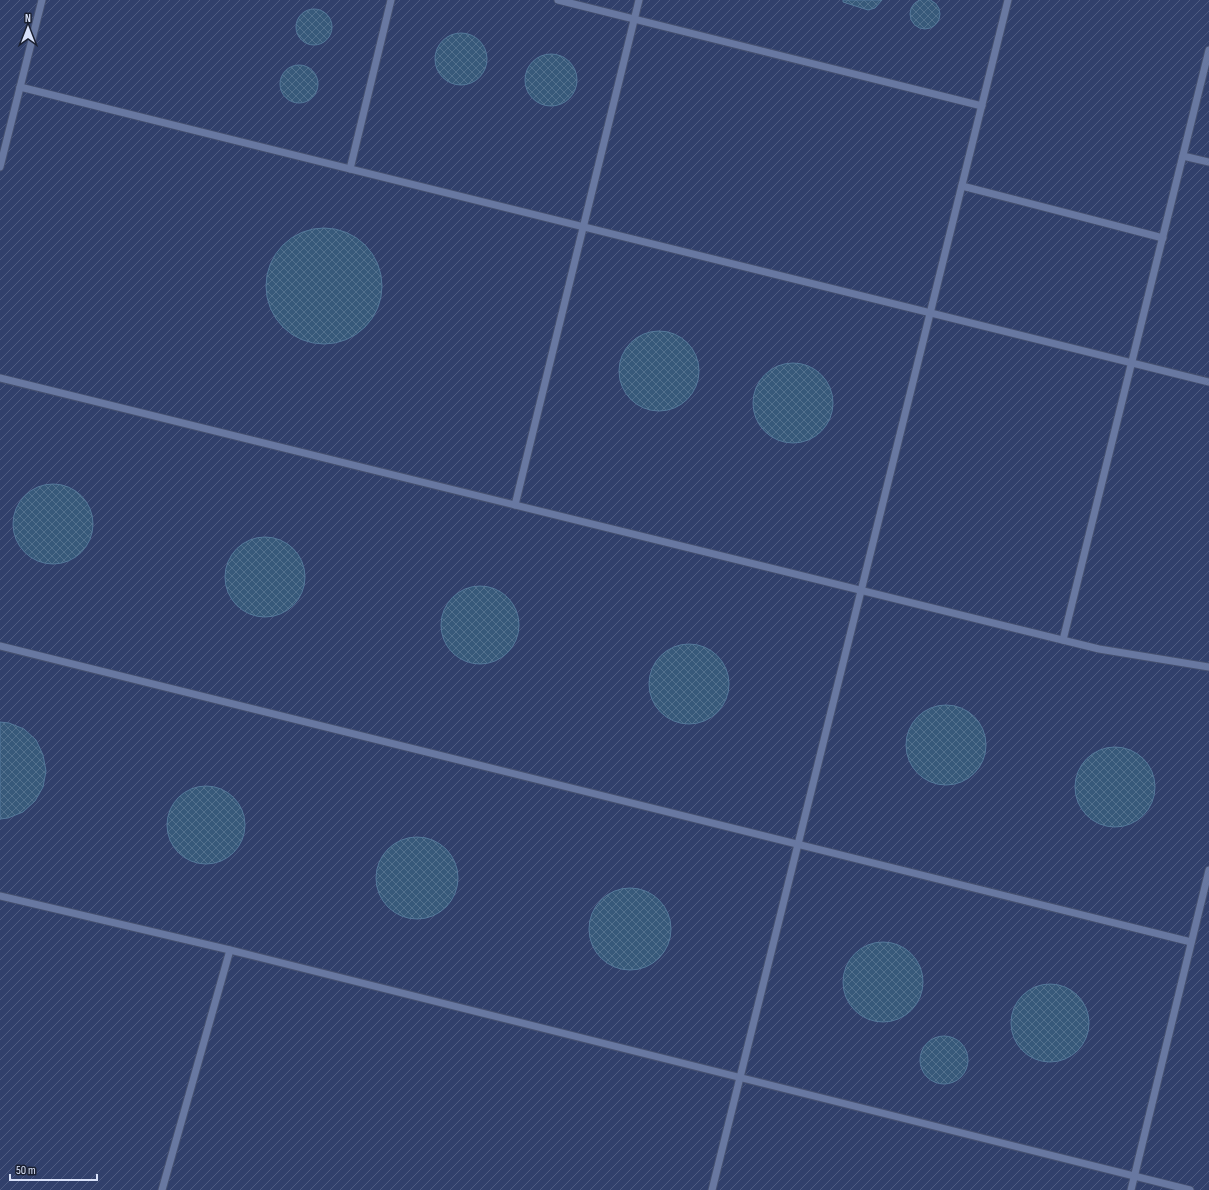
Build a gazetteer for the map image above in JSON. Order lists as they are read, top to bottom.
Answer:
{
  "scale_bar": "50 m",
  "north": "top"
}
